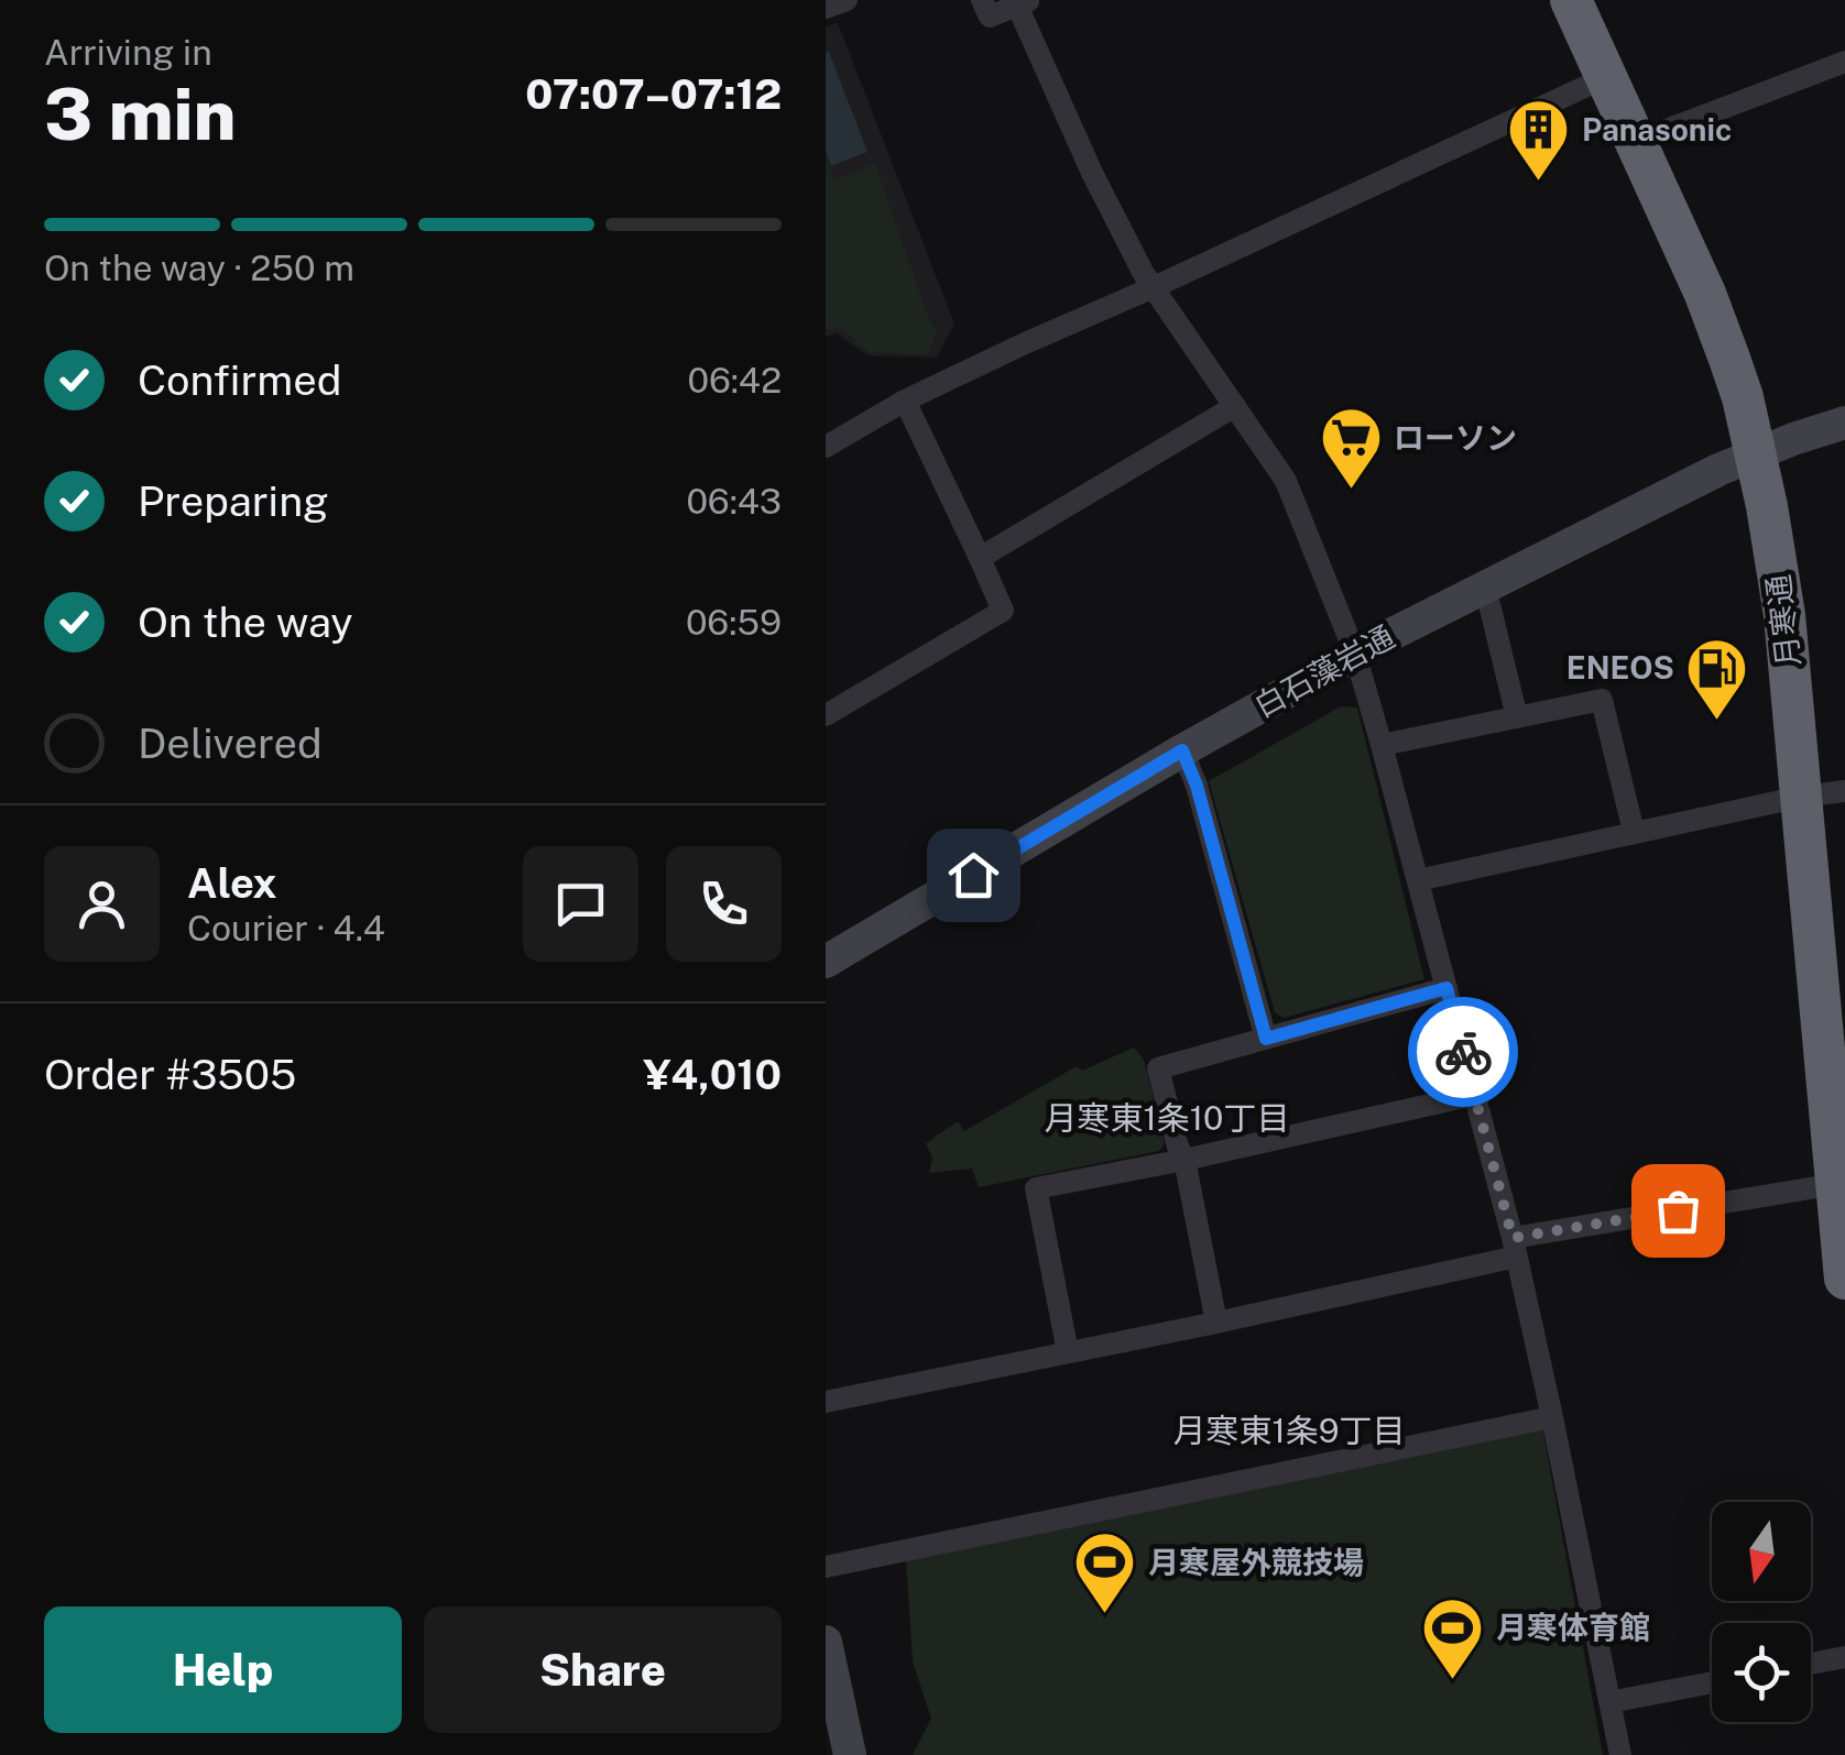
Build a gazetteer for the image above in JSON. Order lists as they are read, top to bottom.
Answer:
{
  "streets": {
    "highway": ["月寒通"],
    "main road": ["白石藻岩通"]
  },
  "crossings": [
    ["月寒通", "白石藻岩通"]
  ],
  "districts": ["月寒東1条10丁目", "月寒東1条9丁目"],
  "places": {
    "building": ["Panasonic"],
    "supermarket": ["ローソン"],
    "fuel station": ["ENEOS"],
    "sports": ["月寒屋外競技場", "月寒体育館"]
  },
  "north": "bottom",
  "page": {
    "heading": ["3 min", "Arriving in", "07:07–07:12"],
    "panel": [
      "Alex",
      "Courier · 4.4",
      "Order #3505",
      "¥4,010"
    ],
    "bar": "On the way · 250 m",
    "list": [
      ["Confirmed", "06:42"],
      ["Preparing", "06:43"],
      ["On the way", "06:59"],
      "Delivered"
    ],
    "buttons": ["Help", "Share"]
  }
}
